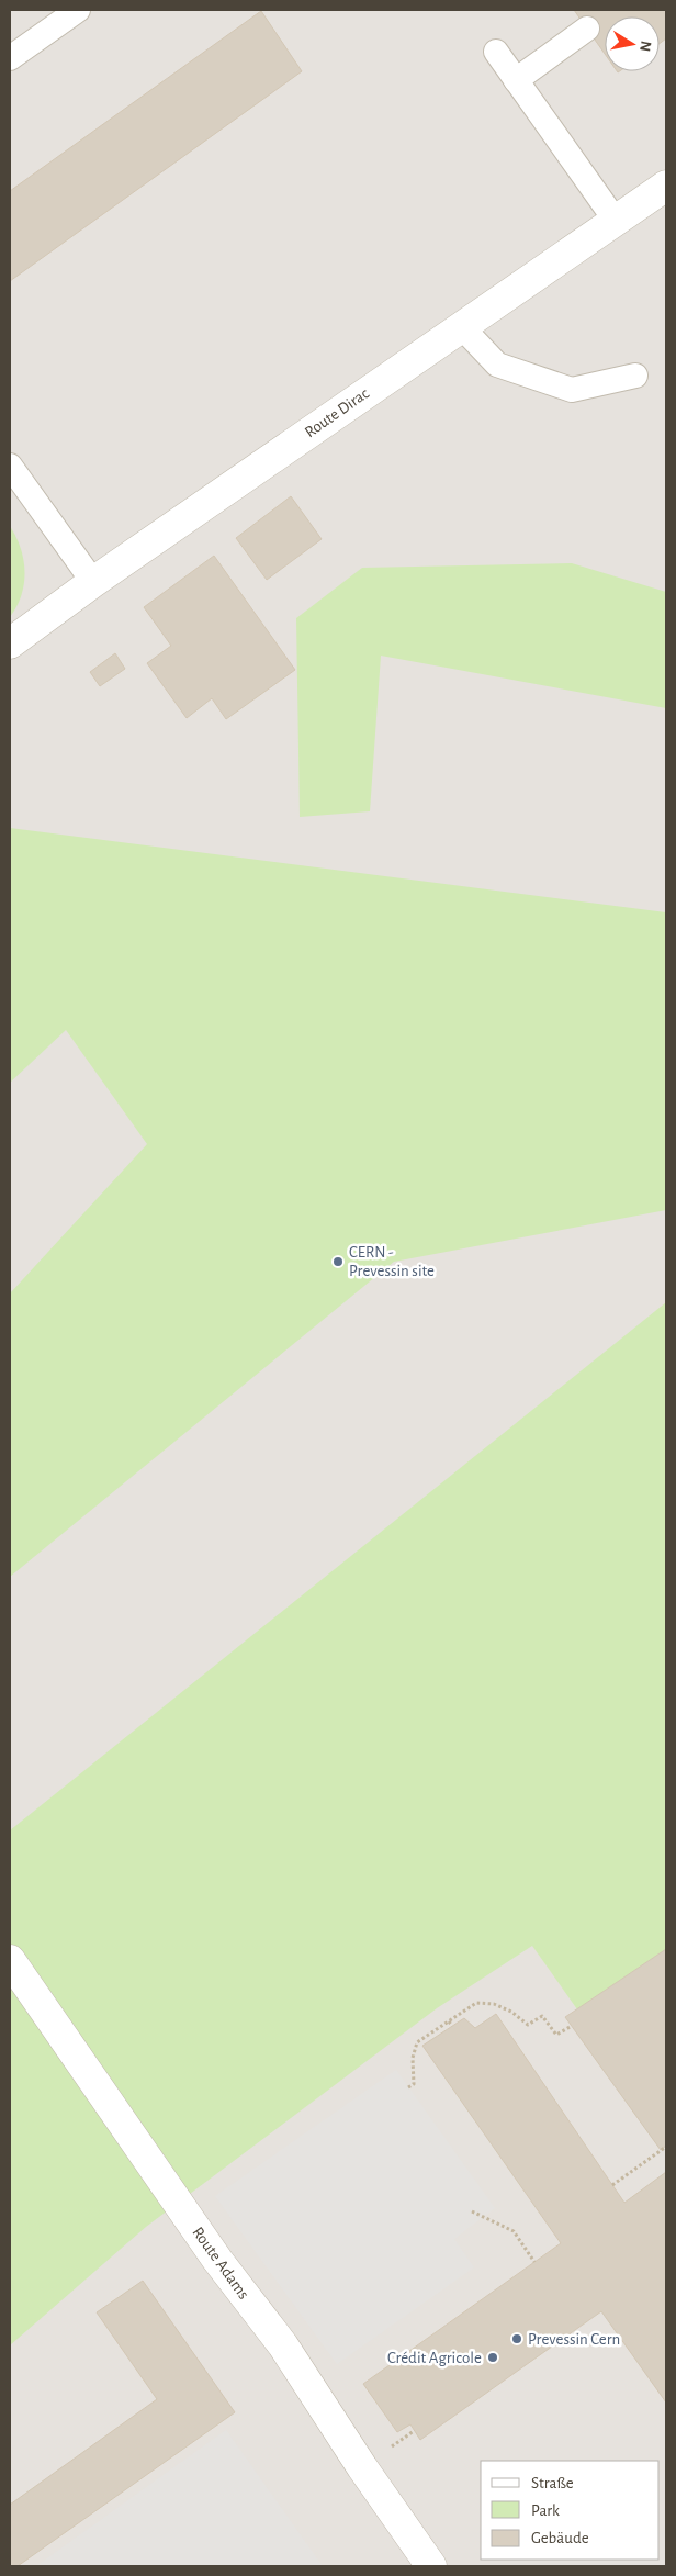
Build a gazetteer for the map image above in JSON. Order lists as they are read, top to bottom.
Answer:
{
  "streets": {
    "street": ["Route Dirac", "Route Adams"]
  },
  "places": ["CERN - Prevessin site", "Prevessin Cern", "Crédit Agricole"],
  "legend": ["Straße", "Park", "Gebäude"],
  "north": "right"
}
